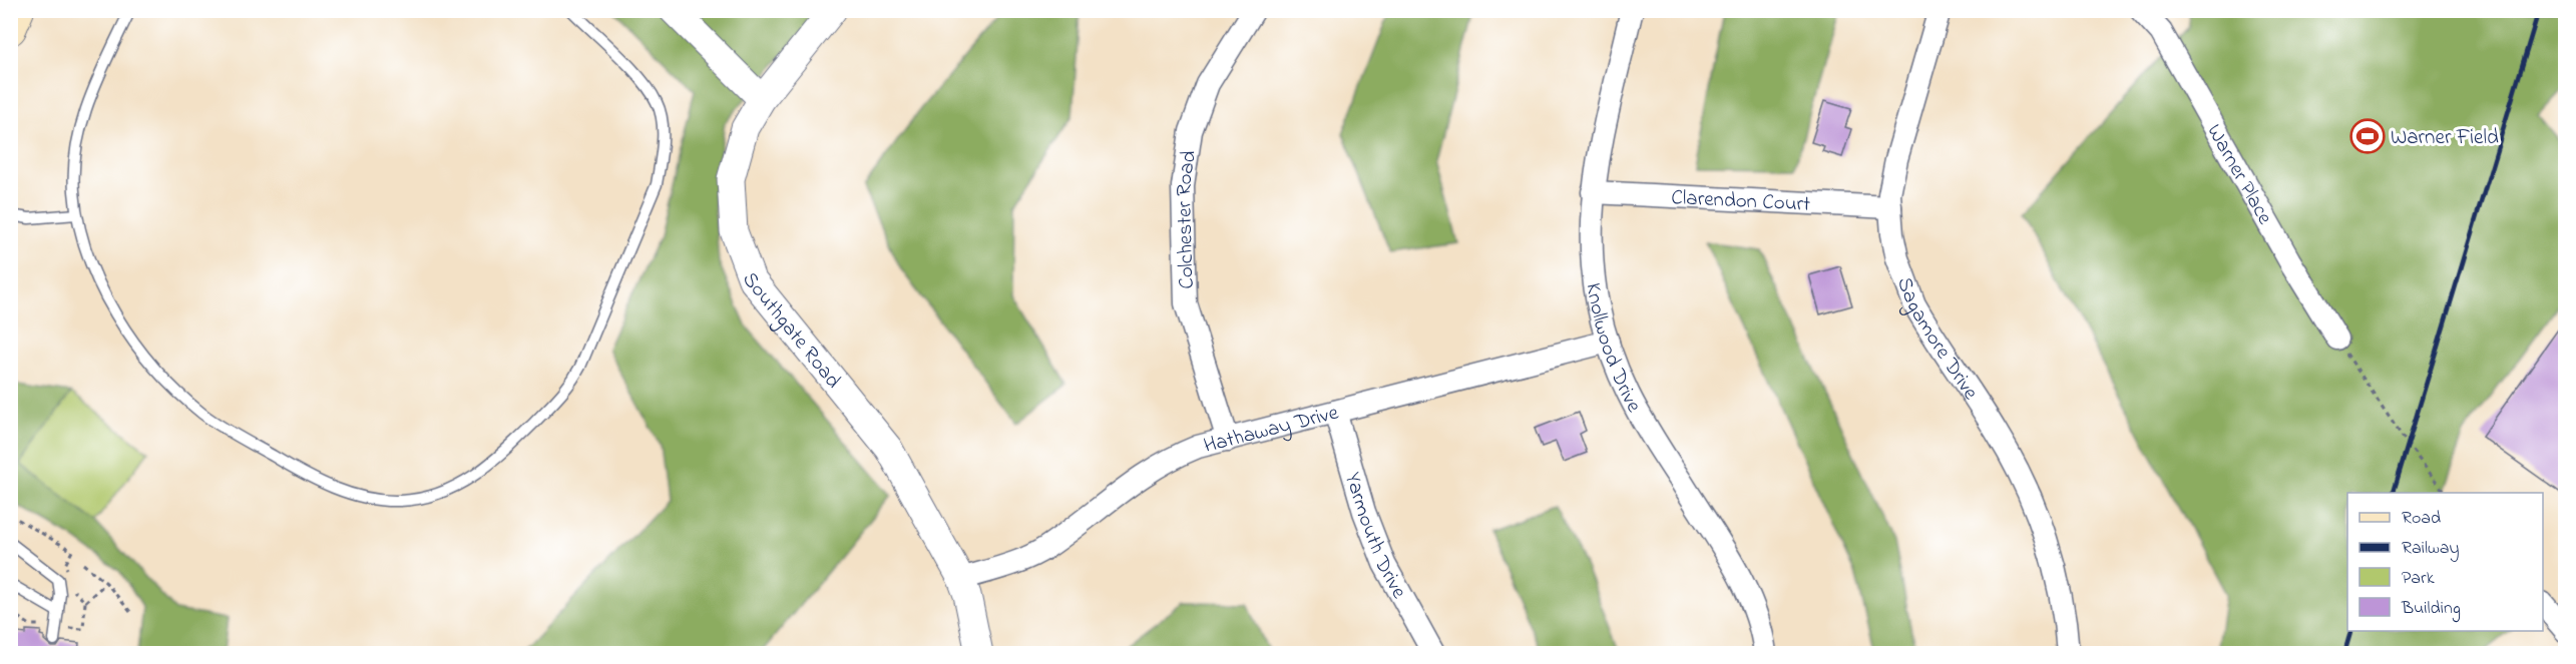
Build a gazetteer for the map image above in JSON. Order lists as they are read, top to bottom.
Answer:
{
  "streets": {
    "street": [
      "Warner Place",
      "Clarendon Court",
      "Colchester Road",
      "Southgate Road",
      "Sagamore Drive",
      "Knollwood Drive",
      "Hathaway Drive",
      "Yarmouth Drive"
    ]
  },
  "crossings": [
    ["Clarendon Court", "Sagamore Drive"],
    ["Clarendon Court", "Knollwood Drive"],
    ["Colchester Road", "Hathaway Drive"],
    ["Southgate Road", "Hathaway Drive"],
    ["Knollwood Drive", "Hathaway Drive"],
    ["Hathaway Drive", "Yarmouth Drive"]
  ],
  "places": {
    "sports": ["Warner Field"]
  },
  "legend": [
    "Road",
    "Railway",
    "Park",
    "Building"
  ]
}
